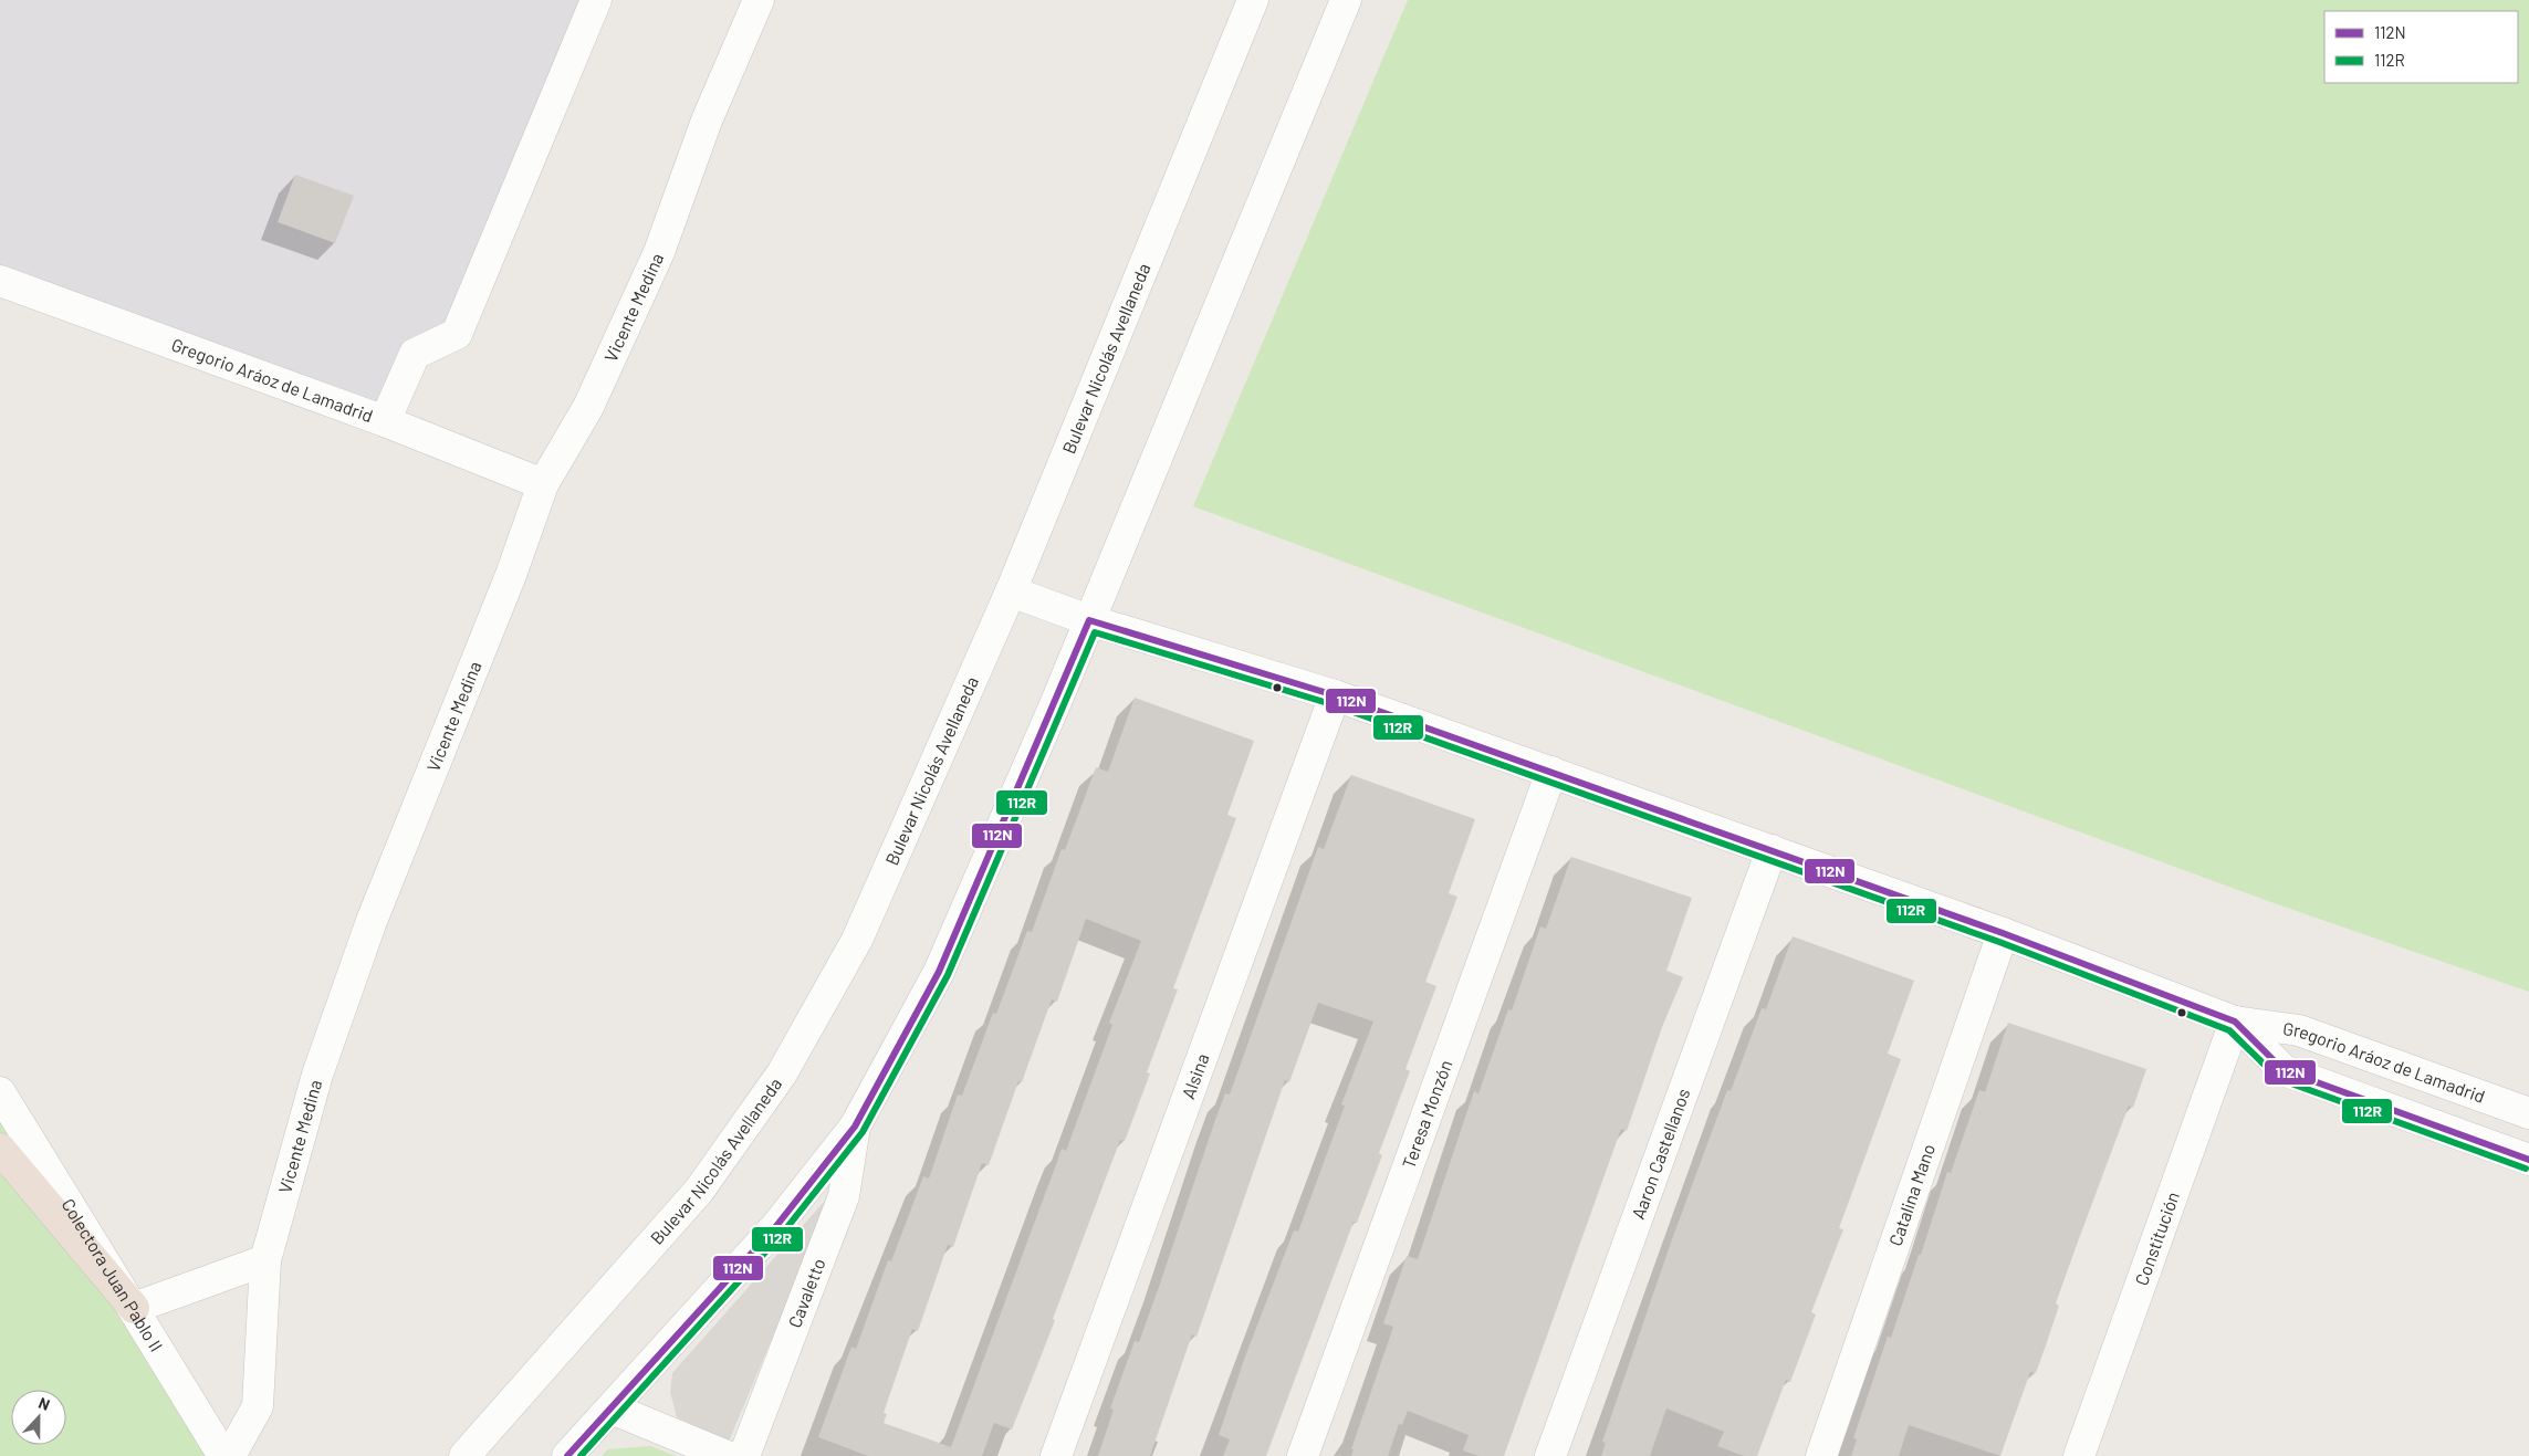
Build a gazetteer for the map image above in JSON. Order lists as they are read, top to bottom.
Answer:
{
  "streets": {
    "street": [
      "Vicente Medina",
      "Bulevar Nicolás Avellaneda",
      "Gregorio Aráoz de Lamadrid",
      "Alsina",
      "Teresa Monzón",
      "Aaron Castellanos",
      "Catalina Mano",
      "Constitución",
      "Colectora Juan Pablo II",
      "Cavaletto"
    ]
  },
  "crossings": [
    ["Vicente Medina", "Gregorio Aráoz de Lamadrid"],
    ["Bulevar Nicolás Avellaneda", "Gregorio Aráoz de Lamadrid"],
    ["Gregorio Aráoz de Lamadrid", "Alsina"],
    ["Gregorio Aráoz de Lamadrid", "Teresa Monzón"],
    ["Gregorio Aráoz de Lamadrid", "Aaron Castellanos"],
    ["Gregorio Aráoz de Lamadrid", "Catalina Mano"],
    ["Gregorio Aráoz de Lamadrid", "Constitución"]
  ],
  "lines": ["transit line 112N", "transit line 112R"],
  "legend": ["112N", "112R"],
  "north": "top"
}
